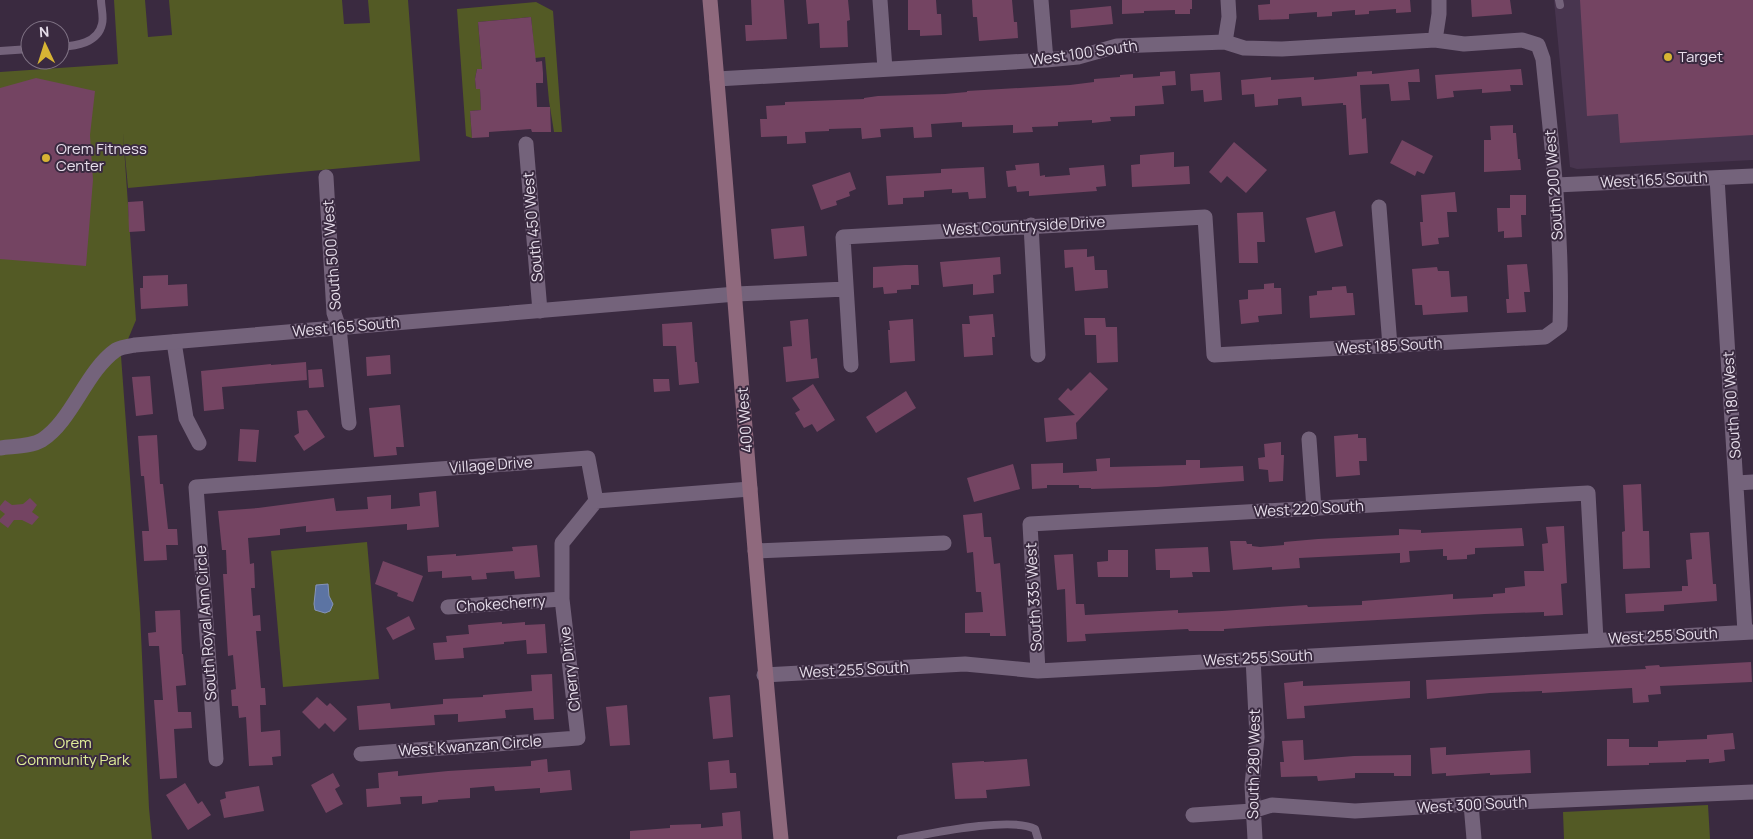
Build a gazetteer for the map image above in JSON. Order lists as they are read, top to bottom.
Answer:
{
  "streets": {
    "main road": ["400 West"],
    "street": [
      "West 100 South",
      "West 165 South",
      "South 200 West",
      "West Countryside Drive",
      "South 450 West",
      "South 500 West",
      "West 185 South",
      "South 180 West",
      "Village Drive",
      "West 220 South",
      "South 335 West",
      "Chokecherry",
      "South Royal Ann Circle",
      "West 255 South",
      "Cherry Drive",
      "West Kwanzan Circle",
      "South 280 West",
      "West 300 South"
    ]
  },
  "crossings": [
    ["West 100 South", "South 200 West"],
    ["West 100 South", "400 West"],
    ["West 165 South", "South 200 West"],
    ["West 165 South", "South 450 West"],
    ["West 165 South", "South 500 West"],
    ["West 165 South", "South 180 West"],
    ["West 165 South", "400 West"],
    ["South 200 West", "West 185 South"],
    ["West Countryside Drive", "West 185 South"],
    ["South 180 West", "West 255 South"],
    ["400 West", "West 255 South"],
    ["Village Drive", "Chokecherry"],
    ["Village Drive", "South Royal Ann Circle"],
    ["West 220 South", "South 335 West"],
    ["West 220 South", "West 255 South"],
    ["South 335 West", "West 255 South"],
    ["Chokecherry", "Cherry Drive"],
    ["West 255 South", "South 280 West"],
    ["Cherry Drive", "West Kwanzan Circle"],
    ["South 280 West", "West 300 South"]
  ],
  "parks": ["Orem Community Park"],
  "places": ["Target", "Orem Fitness Center"],
  "north": "top"
}
